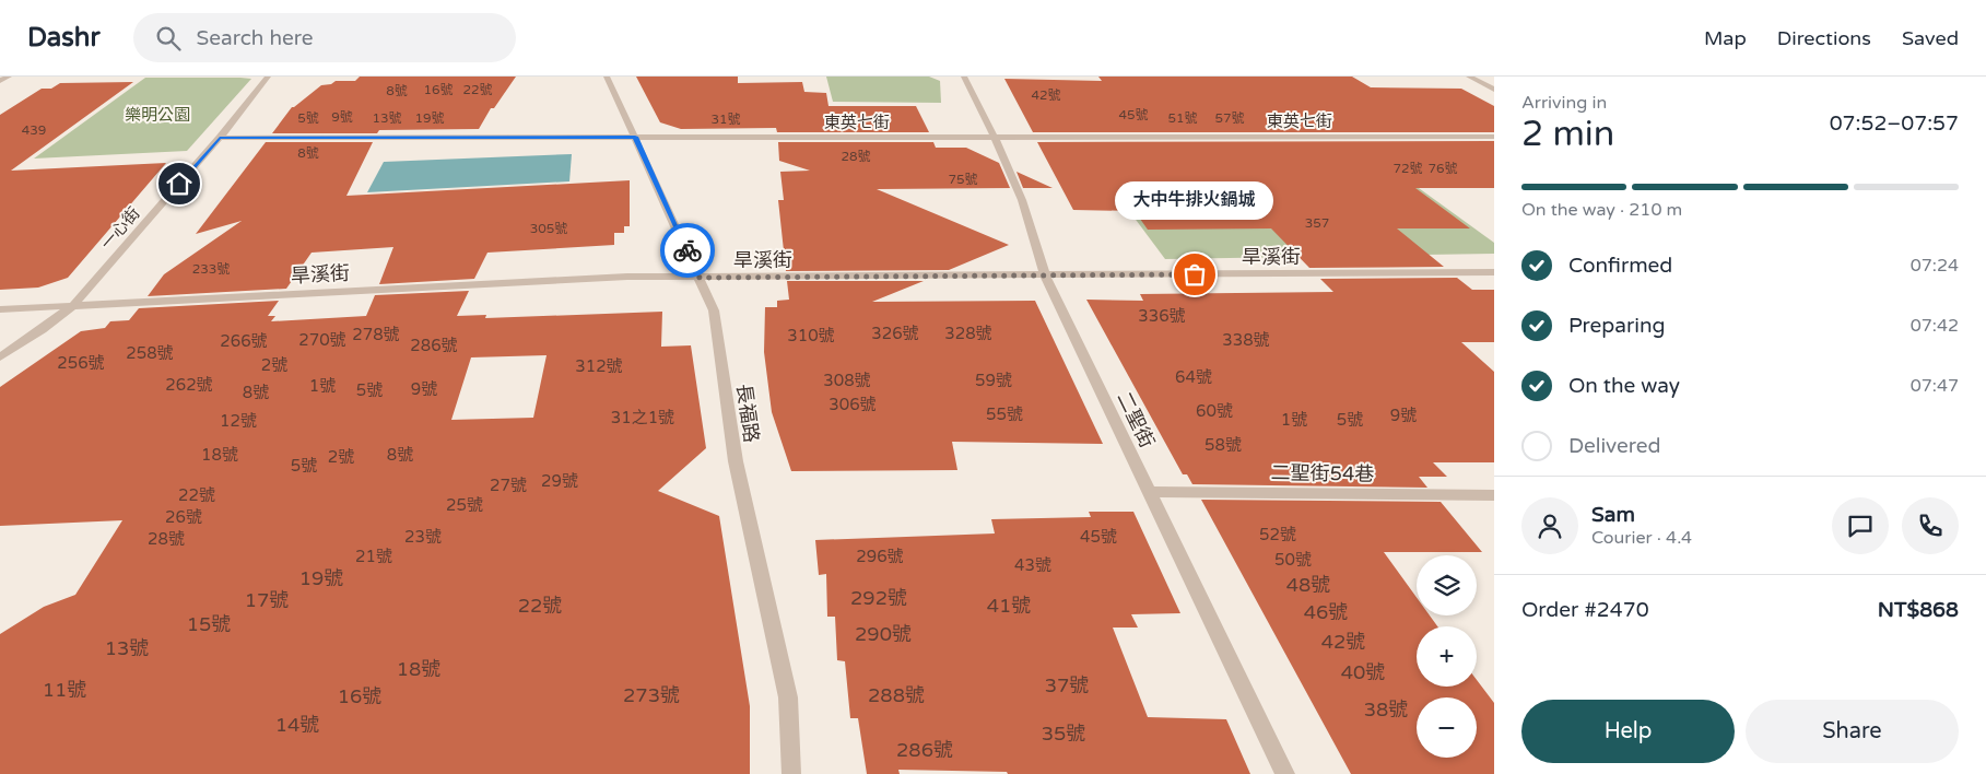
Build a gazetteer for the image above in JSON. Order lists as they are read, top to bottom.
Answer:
{
  "streets": {
    "street": [
      "東英七街",
      "一心街",
      "旱溪街",
      "長福路",
      "二聖街",
      "二聖街54巷"
    ]
  },
  "crossings": [
    ["東英七街", "一心街"],
    ["東英七街", "長福路"],
    ["東英七街", "二聖街"],
    ["一心街", "旱溪街"],
    ["旱溪街", "長福路"],
    ["旱溪街", "二聖街"],
    ["二聖街", "二聖街54巷"]
  ],
  "parks": ["樂明公園"],
  "places": ["大中牛排火鍋城"],
  "house_numbers": [
    "16號",
    "22號",
    "8號",
    "42號",
    "45號",
    "9號",
    "5號",
    "13號",
    "19號",
    "51號",
    "57號",
    "31號",
    "439",
    "8號",
    "28號",
    "72號",
    "76號",
    "75號",
    "357",
    "305號",
    "233號",
    "336號",
    "326號",
    "328號",
    "278號",
    "310號",
    "270號",
    "338號",
    "266號",
    "286號",
    "258號",
    "256號",
    "2號",
    "312號",
    "64號",
    "308號",
    "59號",
    "262號",
    "1號",
    "9號",
    "5號",
    "8號",
    "306號",
    "60號",
    "55號",
    "9號",
    "31之1號",
    "1號",
    "5號",
    "12號",
    "58號",
    "18號",
    "8號",
    "2號",
    "5號",
    "29號",
    "27號",
    "22號",
    "25號",
    "26號",
    "52號",
    "23號",
    "45號",
    "28號",
    "21號",
    "296號",
    "50號",
    "43號",
    "19號",
    "48號",
    "292號",
    "17號",
    "22號",
    "41號",
    "46號",
    "15號",
    "290號",
    "42號",
    "13號",
    "18號",
    "40號",
    "37號",
    "11號",
    "273號",
    "288號",
    "16號",
    "38號",
    "14號",
    "35號",
    "286號"
  ],
  "page": {
    "header": "Dashr",
    "search": "Search here",
    "nav": ["Map", "Directions", "Saved"],
    "heading": ["2 min", "Arriving in", "07:52–07:57"],
    "panel": [
      "Sam",
      "Courier · 4.4",
      "Order #2470",
      "NT$868"
    ],
    "bar": "On the way · 210 m",
    "bubble": "大中牛排火鍋城",
    "list": [
      ["Confirmed", "07:24"],
      ["Preparing", "07:42"],
      ["On the way", "07:47"],
      "Delivered"
    ],
    "map_buttons": ["+", "−"],
    "buttons": ["Help", "Share"]
  }
}
